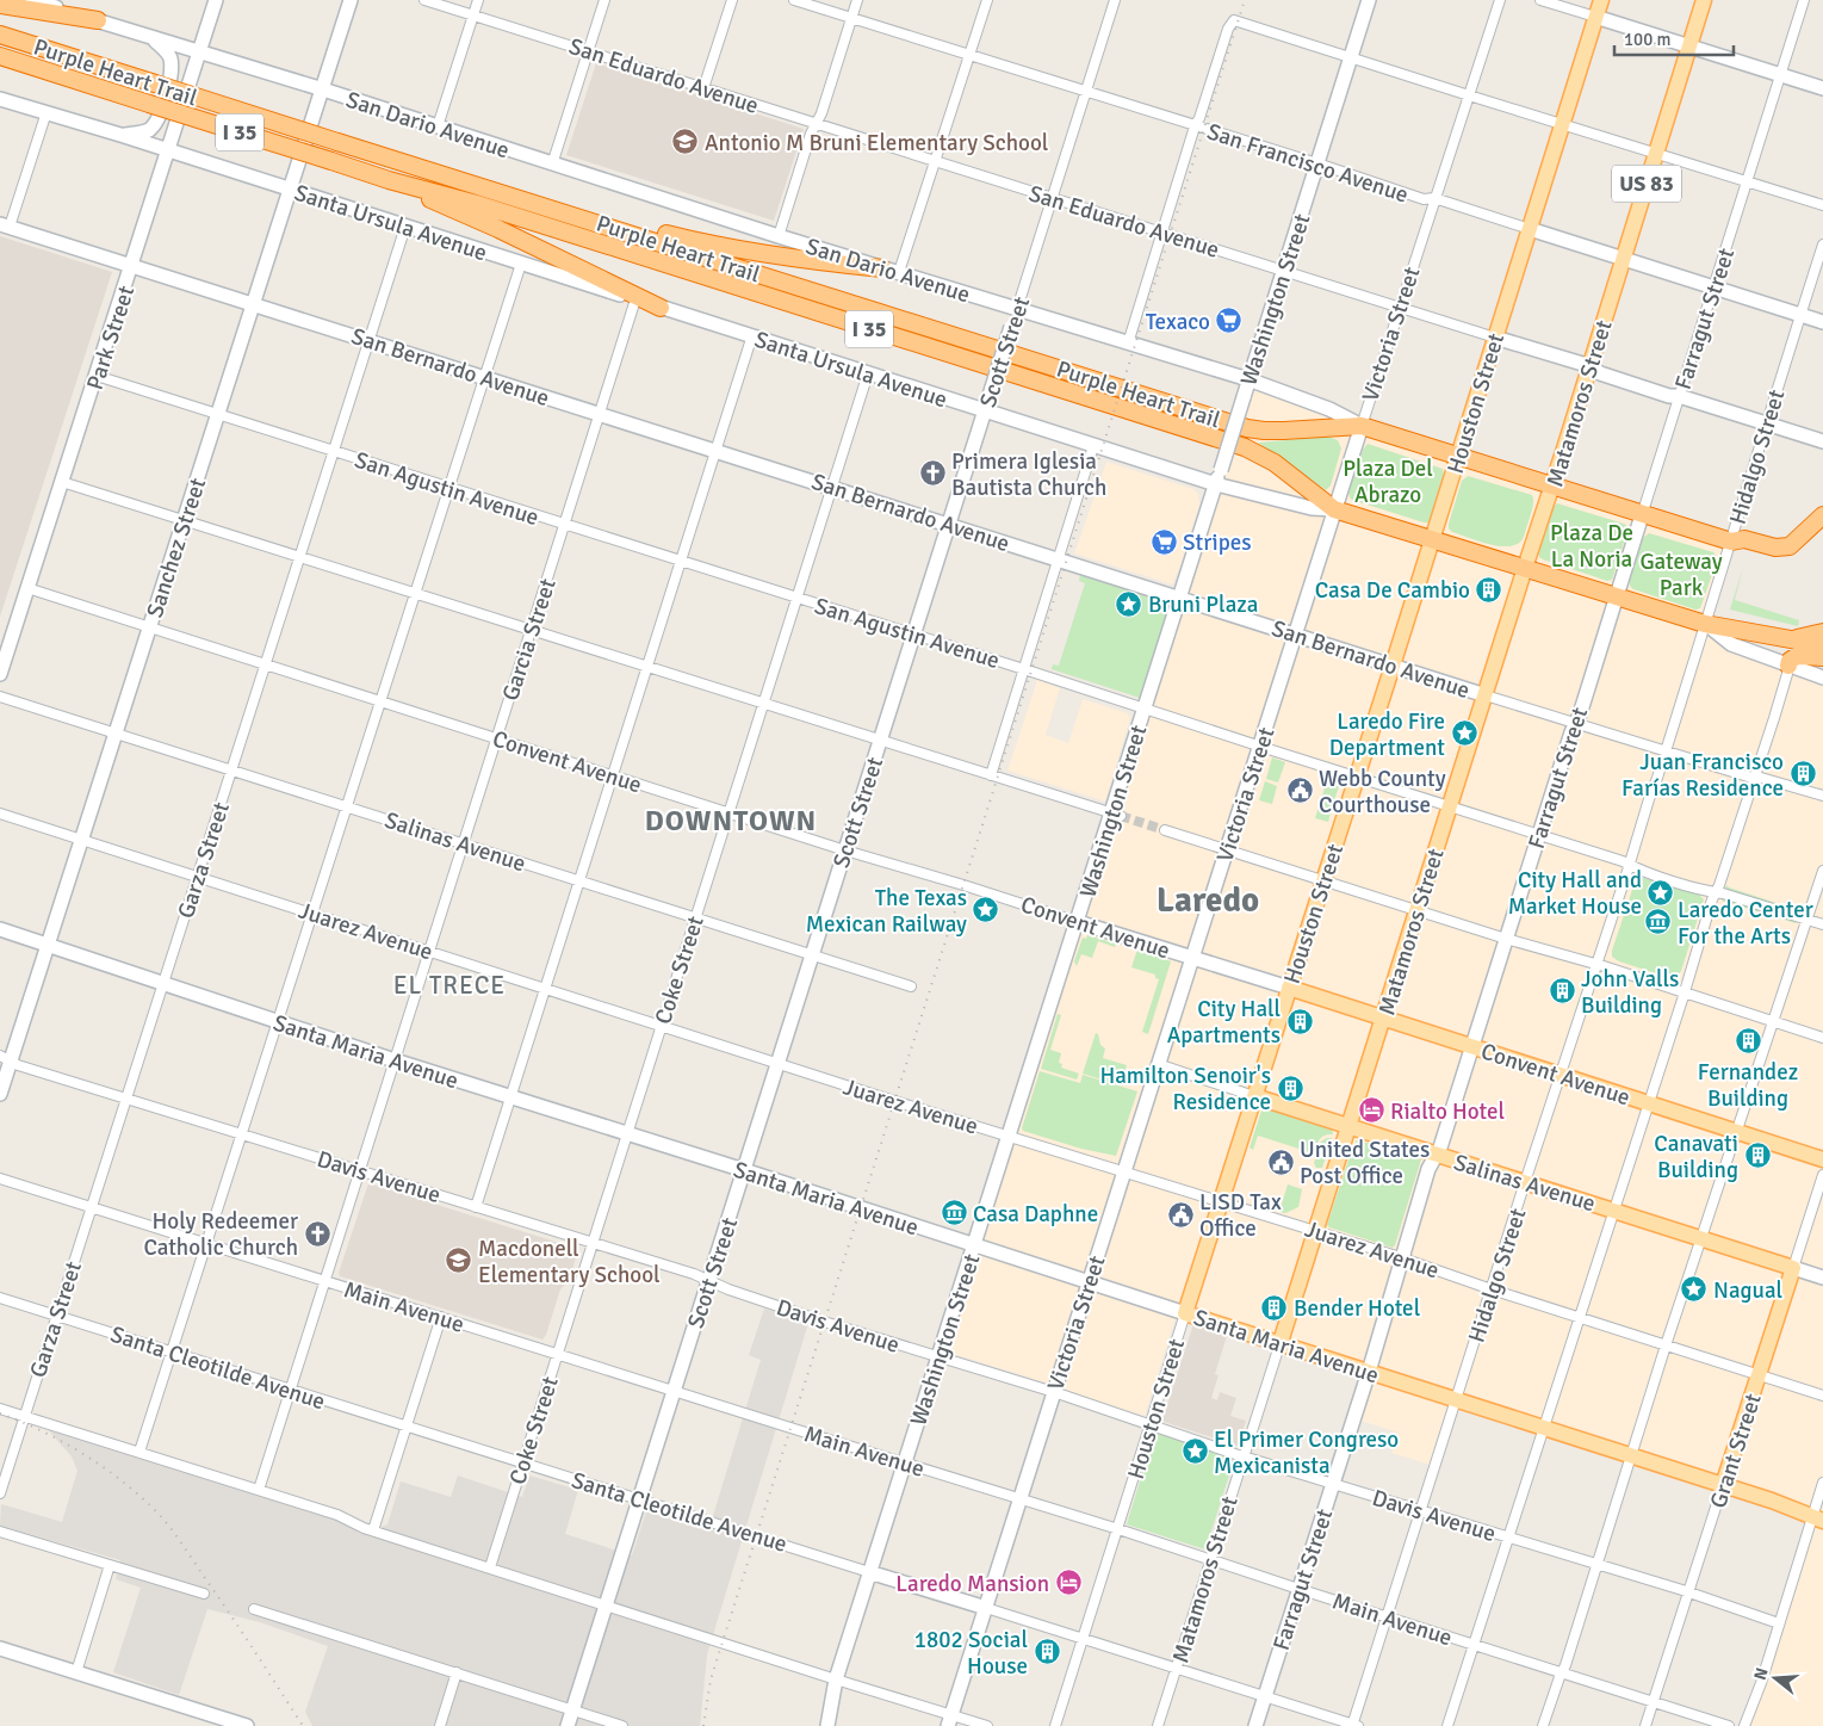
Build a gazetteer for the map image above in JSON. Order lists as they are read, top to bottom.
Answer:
{
  "streets": {
    "highway": [
      "Purple Heart Trail",
      "San Dario Avenue",
      "I 35",
      "Santa Ursula Avenue"
    ],
    "main road": [
      "San Eduardo Avenue",
      "San Francisco Avenue",
      "US 83",
      "Washington Street",
      "Farragut Street",
      "Victoria Street",
      "Park Street",
      "Scott Street",
      "San Bernardo Avenue",
      "Houston Street",
      "Matamoros Street",
      "Sanchez Street",
      "Convent Avenue",
      "Salinas Avenue",
      "Santa Maria Avenue",
      "Santa Cleotilde Avenue",
      "Grant Street"
    ],
    "street": [
      "Hidalgo Street",
      "San Agustin Avenue",
      "Garcia Street",
      "Garza Street",
      "Juarez Avenue",
      "Coke Street",
      "Davis Avenue",
      "Main Avenue"
    ]
  },
  "crossings": [
    ["Purple Heart Trail", "San Dario Avenue"],
    ["Purple Heart Trail", "Santa Ursula Avenue"],
    ["Purple Heart Trail", "Victoria Street"],
    ["San Eduardo Avenue", "Washington Street"],
    ["San Eduardo Avenue", "Farragut Street"],
    ["San Eduardo Avenue", "Victoria Street"],
    ["San Eduardo Avenue", "Scott Street"],
    ["San Eduardo Avenue", "Houston Street"],
    ["San Eduardo Avenue", "Matamoros Street"],
    ["San Eduardo Avenue", "Hidalgo Street"],
    ["San Dario Avenue", "Washington Street"],
    ["San Dario Avenue", "Farragut Street"],
    ["San Dario Avenue", "Victoria Street"],
    ["San Dario Avenue", "Park Street"],
    ["San Dario Avenue", "Scott Street"],
    ["San Dario Avenue", "Houston Street"],
    ["San Dario Avenue", "Matamoros Street"],
    ["San Dario Avenue", "Hidalgo Street"],
    ["San Dario Avenue", "Sanchez Street"],
    ["San Francisco Avenue", "Washington Street"],
    ["San Francisco Avenue", "Farragut Street"],
    ["San Francisco Avenue", "Victoria Street"],
    ["San Francisco Avenue", "Scott Street"],
    ["San Francisco Avenue", "Houston Street"],
    ["San Francisco Avenue", "Matamoros Street"],
    ["San Francisco Avenue", "Hidalgo Street"],
    ["Santa Ursula Avenue", "Washington Street"],
    ["Santa Ursula Avenue", "Farragut Street"],
    ["Santa Ursula Avenue", "Victoria Street"],
    ["Santa Ursula Avenue", "Park Street"],
    ["Santa Ursula Avenue", "Scott Street"],
    ["Santa Ursula Avenue", "Houston Street"],
    ["Santa Ursula Avenue", "Matamoros Street"],
    ["Santa Ursula Avenue", "Hidalgo Street"],
    ["Santa Ursula Avenue", "Sanchez Street"],
    ["Santa Ursula Avenue", "Garcia Street"],
    ["Santa Ursula Avenue", "Garza Street"],
    ["Santa Ursula Avenue", "Coke Street"],
    ["Washington Street", "San Bernardo Avenue"],
    ["Washington Street", "San Agustin Avenue"],
    ["Washington Street", "Convent Avenue"],
    ["Washington Street", "Juarez Avenue"],
    ["Washington Street", "Santa Maria Avenue"],
    ["Washington Street", "Davis Avenue"],
    ["Washington Street", "Main Avenue"],
    ["Washington Street", "Santa Cleotilde Avenue"],
    ["Farragut Street", "San Bernardo Avenue"],
    ["Farragut Street", "San Agustin Avenue"],
    ["Farragut Street", "Convent Avenue"],
    ["Farragut Street", "Salinas Avenue"],
    ["Farragut Street", "Juarez Avenue"],
    ["Farragut Street", "Santa Maria Avenue"],
    ["Farragut Street", "Davis Avenue"],
    ["Farragut Street", "Main Avenue"],
    ["Farragut Street", "Santa Cleotilde Avenue"],
    ["Victoria Street", "San Bernardo Avenue"],
    ["Victoria Street", "San Agustin Avenue"],
    ["Victoria Street", "Convent Avenue"],
    ["Victoria Street", "Salinas Avenue"],
    ["Victoria Street", "Juarez Avenue"],
    ["Victoria Street", "Santa Maria Avenue"],
    ["Victoria Street", "Davis Avenue"],
    ["Victoria Street", "Main Avenue"],
    ["Victoria Street", "Santa Cleotilde Avenue"],
    ["Park Street", "San Bernardo Avenue"],
    ["Park Street", "San Agustin Avenue"],
    ["Park Street", "Convent Avenue"],
    ["Scott Street", "San Bernardo Avenue"],
    ["Scott Street", "San Agustin Avenue"],
    ["Scott Street", "Convent Avenue"],
    ["Scott Street", "Salinas Avenue"],
    ["Scott Street", "Juarez Avenue"],
    ["Scott Street", "Santa Maria Avenue"],
    ["Scott Street", "Davis Avenue"],
    ["Scott Street", "Main Avenue"],
    ["Scott Street", "Santa Cleotilde Avenue"],
    ["San Bernardo Avenue", "Houston Street"],
    ["San Bernardo Avenue", "Matamoros Street"],
    ["San Bernardo Avenue", "Hidalgo Street"],
    ["San Bernardo Avenue", "Sanchez Street"],
    ["San Bernardo Avenue", "Garcia Street"],
    ["San Bernardo Avenue", "Garza Street"],
    ["San Bernardo Avenue", "Coke Street"],
    ["Houston Street", "San Agustin Avenue"],
    ["Houston Street", "Convent Avenue"],
    ["Houston Street", "Salinas Avenue"],
    ["Houston Street", "Juarez Avenue"],
    ["Houston Street", "Santa Maria Avenue"],
    ["Houston Street", "Davis Avenue"],
    ["Houston Street", "Main Avenue"],
    ["Houston Street", "Santa Cleotilde Avenue"],
    ["Matamoros Street", "San Agustin Avenue"],
    ["Matamoros Street", "Convent Avenue"],
    ["Matamoros Street", "Salinas Avenue"],
    ["Matamoros Street", "Juarez Avenue"],
    ["Matamoros Street", "Santa Maria Avenue"],
    ["Matamoros Street", "Davis Avenue"],
    ["Matamoros Street", "Main Avenue"],
    ["Matamoros Street", "Santa Cleotilde Avenue"],
    ["Hidalgo Street", "San Agustin Avenue"],
    ["Hidalgo Street", "Convent Avenue"],
    ["Hidalgo Street", "Salinas Avenue"],
    ["Hidalgo Street", "Juarez Avenue"],
    ["Hidalgo Street", "Santa Maria Avenue"],
    ["Hidalgo Street", "Davis Avenue"],
    ["Hidalgo Street", "Main Avenue"],
    ["Hidalgo Street", "Santa Cleotilde Avenue"],
    ["San Agustin Avenue", "Sanchez Street"],
    ["San Agustin Avenue", "Garcia Street"],
    ["San Agustin Avenue", "Garza Street"],
    ["San Agustin Avenue", "Coke Street"],
    ["Sanchez Street", "Convent Avenue"],
    ["Sanchez Street", "Salinas Avenue"],
    ["Sanchez Street", "Juarez Avenue"],
    ["Sanchez Street", "Santa Maria Avenue"],
    ["Sanchez Street", "Davis Avenue"],
    ["Garcia Street", "Convent Avenue"],
    ["Garcia Street", "Salinas Avenue"],
    ["Garcia Street", "Juarez Avenue"],
    ["Garcia Street", "Santa Maria Avenue"],
    ["Garcia Street", "Davis Avenue"],
    ["Garcia Street", "Main Avenue"],
    ["Garcia Street", "Santa Cleotilde Avenue"],
    ["Convent Avenue", "Garza Street"],
    ["Convent Avenue", "Coke Street"],
    ["Salinas Avenue", "Garza Street"],
    ["Salinas Avenue", "Coke Street"],
    ["Salinas Avenue", "Grant Street"],
    ["Garza Street", "Juarez Avenue"],
    ["Garza Street", "Santa Maria Avenue"],
    ["Garza Street", "Davis Avenue"],
    ["Garza Street", "Main Avenue"],
    ["Garza Street", "Santa Cleotilde Avenue"],
    ["Juarez Avenue", "Coke Street"],
    ["Juarez Avenue", "Grant Street"],
    ["Coke Street", "Santa Maria Avenue"],
    ["Coke Street", "Davis Avenue"],
    ["Coke Street", "Main Avenue"],
    ["Coke Street", "Santa Cleotilde Avenue"],
    ["Santa Maria Avenue", "Grant Street"],
    ["Davis Avenue", "Grant Street"],
    ["Main Avenue", "Grant Street"]
  ],
  "districts": ["DOWNTOWN", "Laredo", "EL TRECE"],
  "parks": ["Plaza Del Abrazo", "Plaza De La Noria", "Gateway Park"],
  "places": {
    "school or university": ["Antonio M Bruni Elementary School", "Macdonell Elementary School"],
    "supermarket": ["Texaco", "Stripes"],
    "church": ["Primera Iglesia Bautista Church", "Holy Redeemer Catholic Church"],
    "building": [
      "Casa De Cambio",
      "Juan Francisco Farías Residence",
      "John Valls Building",
      "City Hall Apartments",
      "Fernandez Building",
      "Hamilton Senoir's Residence",
      "Canavati Building",
      "Bender Hotel",
      "1802 Social House"
    ],
    "place": [
      "Bruni Plaza",
      "Laredo Fire Department",
      "City Hall and Market House",
      "The Texas Mexican Railway",
      "Nagual",
      "El Primer Congreso Mexicanista"
    ],
    "public building": ["Webb County Courthouse", "United States Post Office", "LISD Tax Office"],
    "museum": ["Laredo Center For the Arts", "Casa Daphne"],
    "hotel": ["Rialto Hotel", "Laredo Mansion"]
  },
  "scale_bar": "100 m",
  "north": "left"
}
